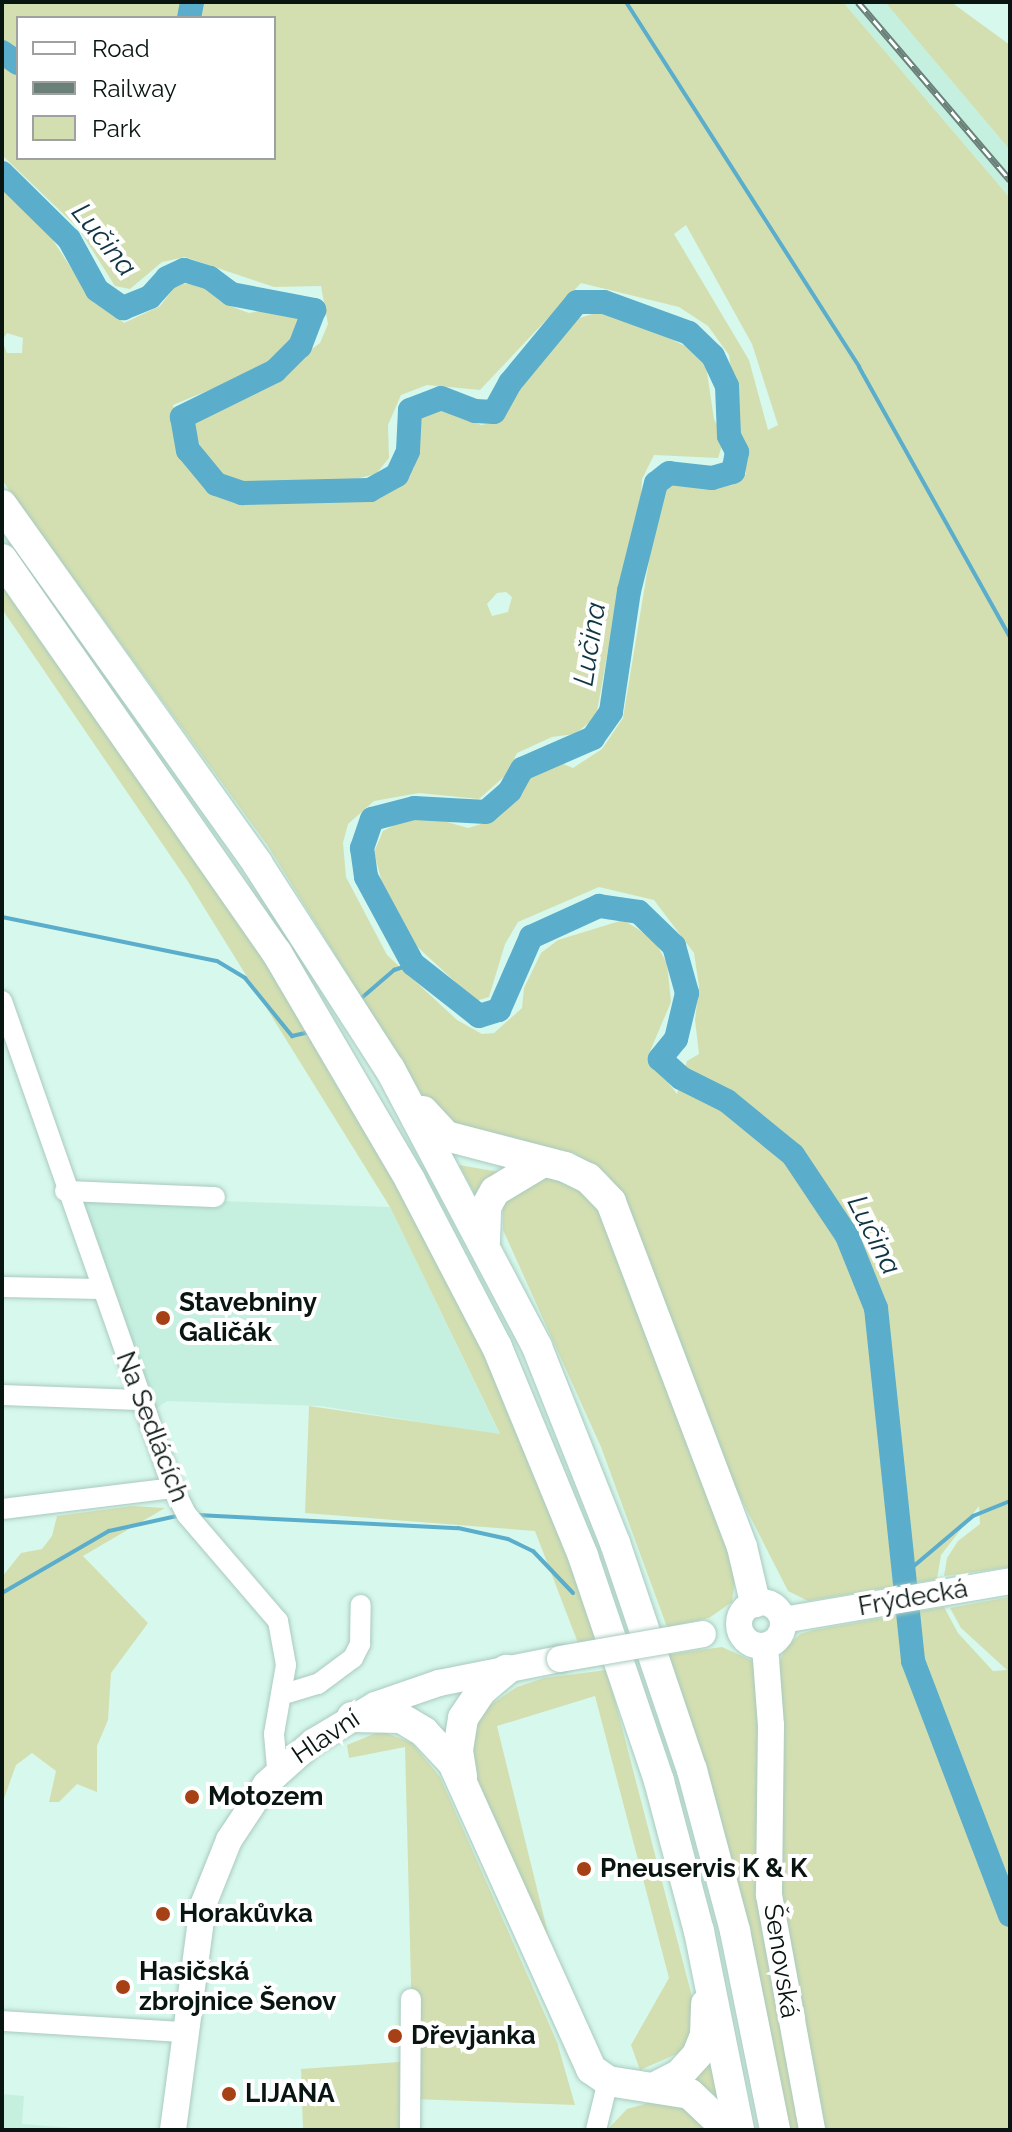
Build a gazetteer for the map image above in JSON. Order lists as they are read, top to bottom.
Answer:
{
  "streets": {
    "main road": ["Frýdecká", "Hlavní", "Šenovská"],
    "street": ["Na Sedlácích"]
  },
  "crossings": [
    ["Na Sedlácích", "Hlavní"],
    ["Frýdecká", "Hlavní"],
    ["Frýdecká", "Šenovská"],
    ["Hlavní", "Šenovská"]
  ],
  "water": ["Lučina"],
  "places": [
    "Stavebniny Galičák",
    "Motozem",
    "Pneuservis K & K",
    "Horakůvka",
    "Hasičská zbrojnice Šenov",
    "Dřevjanka",
    "LIJANA"
  ],
  "legend": ["Road", "Railway", "Park"]
}
